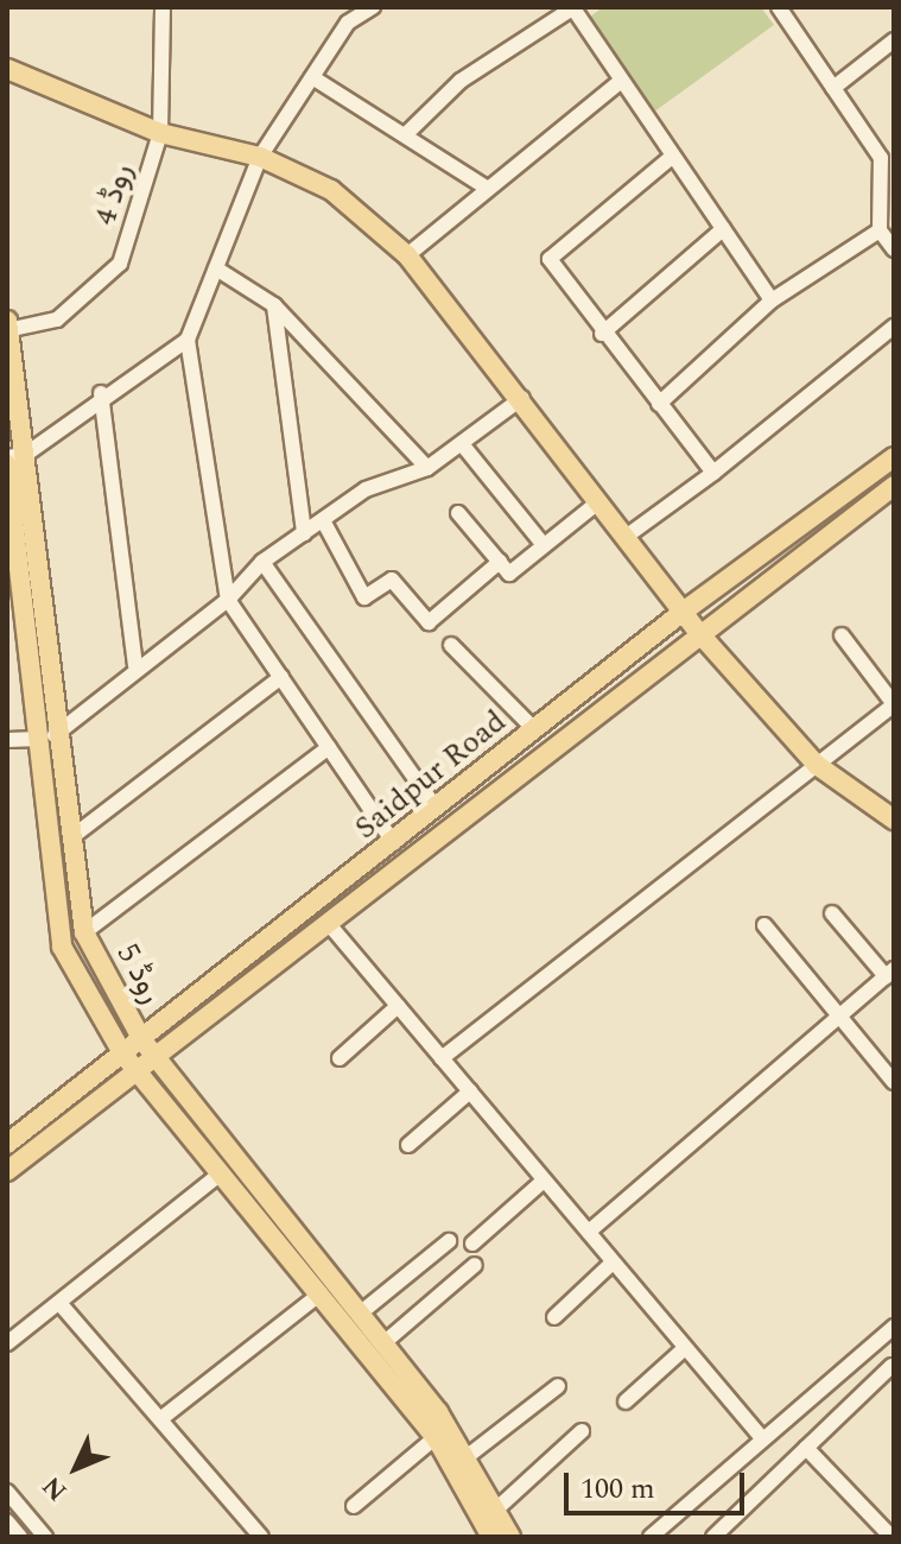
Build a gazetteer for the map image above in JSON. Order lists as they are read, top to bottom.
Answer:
{
  "streets": {
    "main road": ["Saidpur Road", "روڈ 5"],
    "street": ["روڈ 4"]
  },
  "crossings": [
    ["روڈ 4", "روڈ 5"],
    ["Saidpur Road", "روڈ 5"]
  ],
  "scale_bar": "100 m",
  "north": "bottom left"
}
